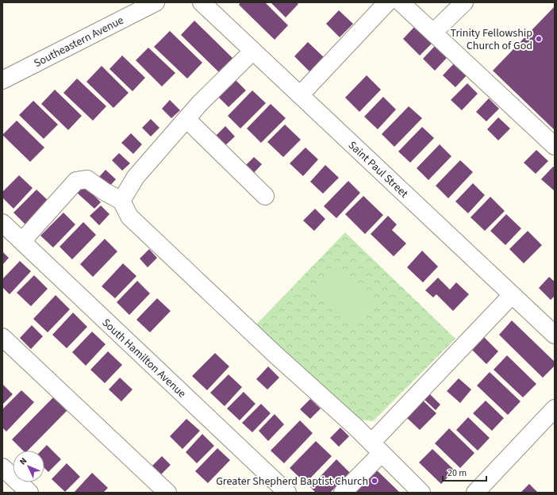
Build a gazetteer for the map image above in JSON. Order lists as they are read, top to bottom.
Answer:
{
  "streets": {
    "street": ["Southeastern Avenue", "Saint Paul Street", "South Hamilton Avenue"]
  },
  "places": ["Trinity Fellowship Church of God", "Greater Shepherd Baptist Church"],
  "scale_bar": "20 m",
  "north": "top left"
}
